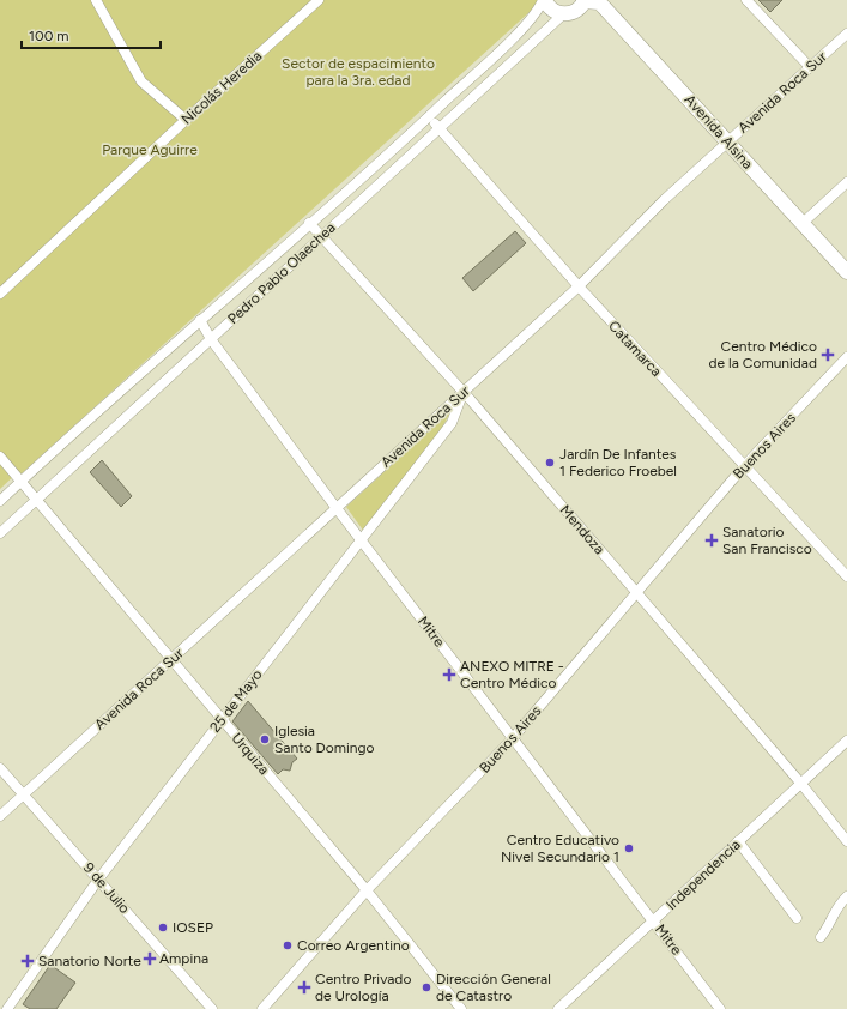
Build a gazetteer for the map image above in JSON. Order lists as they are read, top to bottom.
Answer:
{
  "streets": {
    "highway": ["Avenida Alsina"],
    "street": [
      "Nicolás Heredia",
      "Avenida Roca Sur",
      "Pedro Pablo Olaechea",
      "Catamarca",
      "Buenos Aires",
      "Mendoza",
      "Mitre",
      "25 de Mayo",
      "Urquiza",
      "Independencia",
      "9 de Julio"
    ]
  },
  "crossings": [
    ["Avenida Roca Sur", "Avenida Alsina"],
    ["Avenida Roca Sur", "Catamarca"],
    ["Avenida Roca Sur", "Mendoza"],
    ["Avenida Roca Sur", "Mitre"],
    ["Avenida Roca Sur", "25 de Mayo"],
    ["Avenida Roca Sur", "Urquiza"],
    ["Avenida Roca Sur", "9 de Julio"],
    ["Pedro Pablo Olaechea", "Catamarca"],
    ["Pedro Pablo Olaechea", "Mendoza"],
    ["Pedro Pablo Olaechea", "Mitre"],
    ["Pedro Pablo Olaechea", "Urquiza"],
    ["Catamarca", "Buenos Aires"],
    ["Buenos Aires", "Mendoza"],
    ["Buenos Aires", "Mitre"],
    ["Buenos Aires", "Urquiza"],
    ["Mendoza", "25 de Mayo"],
    ["Mendoza", "Independencia"],
    ["Mitre", "25 de Mayo"],
    ["Mitre", "Independencia"],
    ["25 de Mayo", "Urquiza"],
    ["25 de Mayo", "9 de Julio"]
  ],
  "parks": ["Sector de espacimiento para la 3ra. edad", "Parque Aguirre"],
  "places": {
    "health": [
      "Centro Médico de la Comunidad",
      "Sanatorio San Francisco",
      "ANEXO MITRE - Centro Médico",
      "Ampina",
      "Sanatorio Norte",
      "Centro Privado de Urología"
    ],
    "other": [
      "Jardín De Infantes 1 Federico Froebel",
      "Iglesia Santo Domingo",
      "Centro Educativo Nivel Secundario 1",
      "IOSEP",
      "Correo Argentino",
      "Dirección General de Catastro"
    ]
  },
  "scale_bar": "100 m"
}
